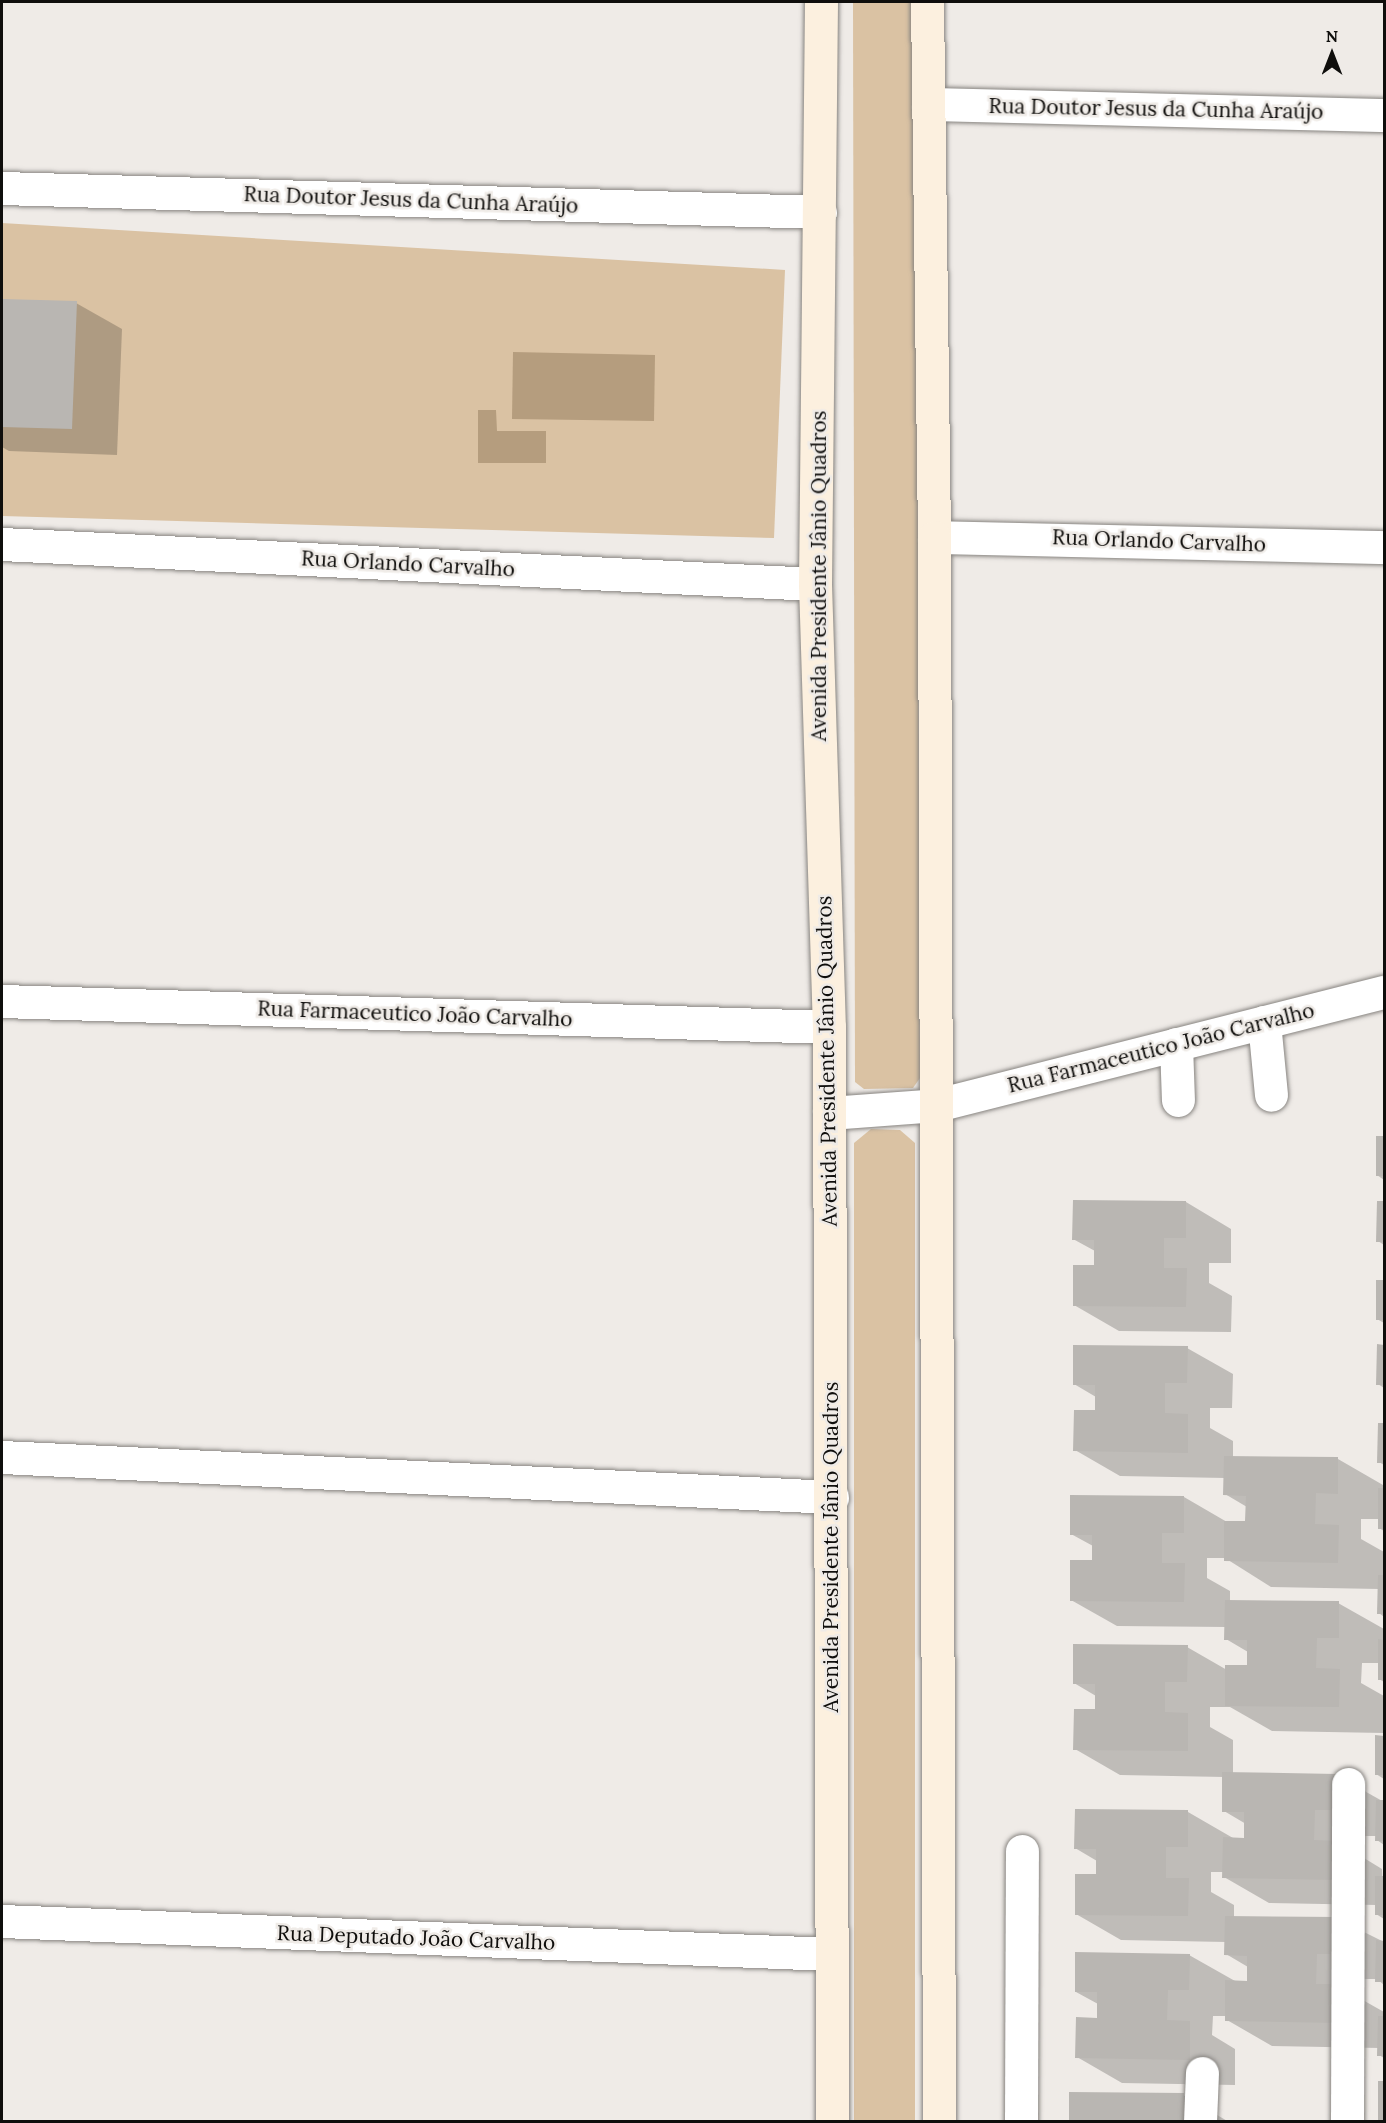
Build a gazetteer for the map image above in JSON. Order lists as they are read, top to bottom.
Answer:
{
  "streets": {
    "street": [
      "Rua Doutor Jesus da Cunha Araújo",
      "Rua Orlando Carvalho",
      "Avenida Presidente Jânio Quadros",
      "Rua Farmaceutico João Carvalho",
      "Rua Deputado João Carvalho"
    ]
  },
  "crossings": [
    ["Rua Doutor Jesus da Cunha Araújo", "Avenida Presidente Jânio Quadros"],
    ["Rua Orlando Carvalho", "Avenida Presidente Jânio Quadros"],
    ["Avenida Presidente Jânio Quadros", "Rua Farmaceutico João Carvalho"],
    ["Avenida Presidente Jânio Quadros", "Rua Deputado João Carvalho"]
  ],
  "north": "top"
}
